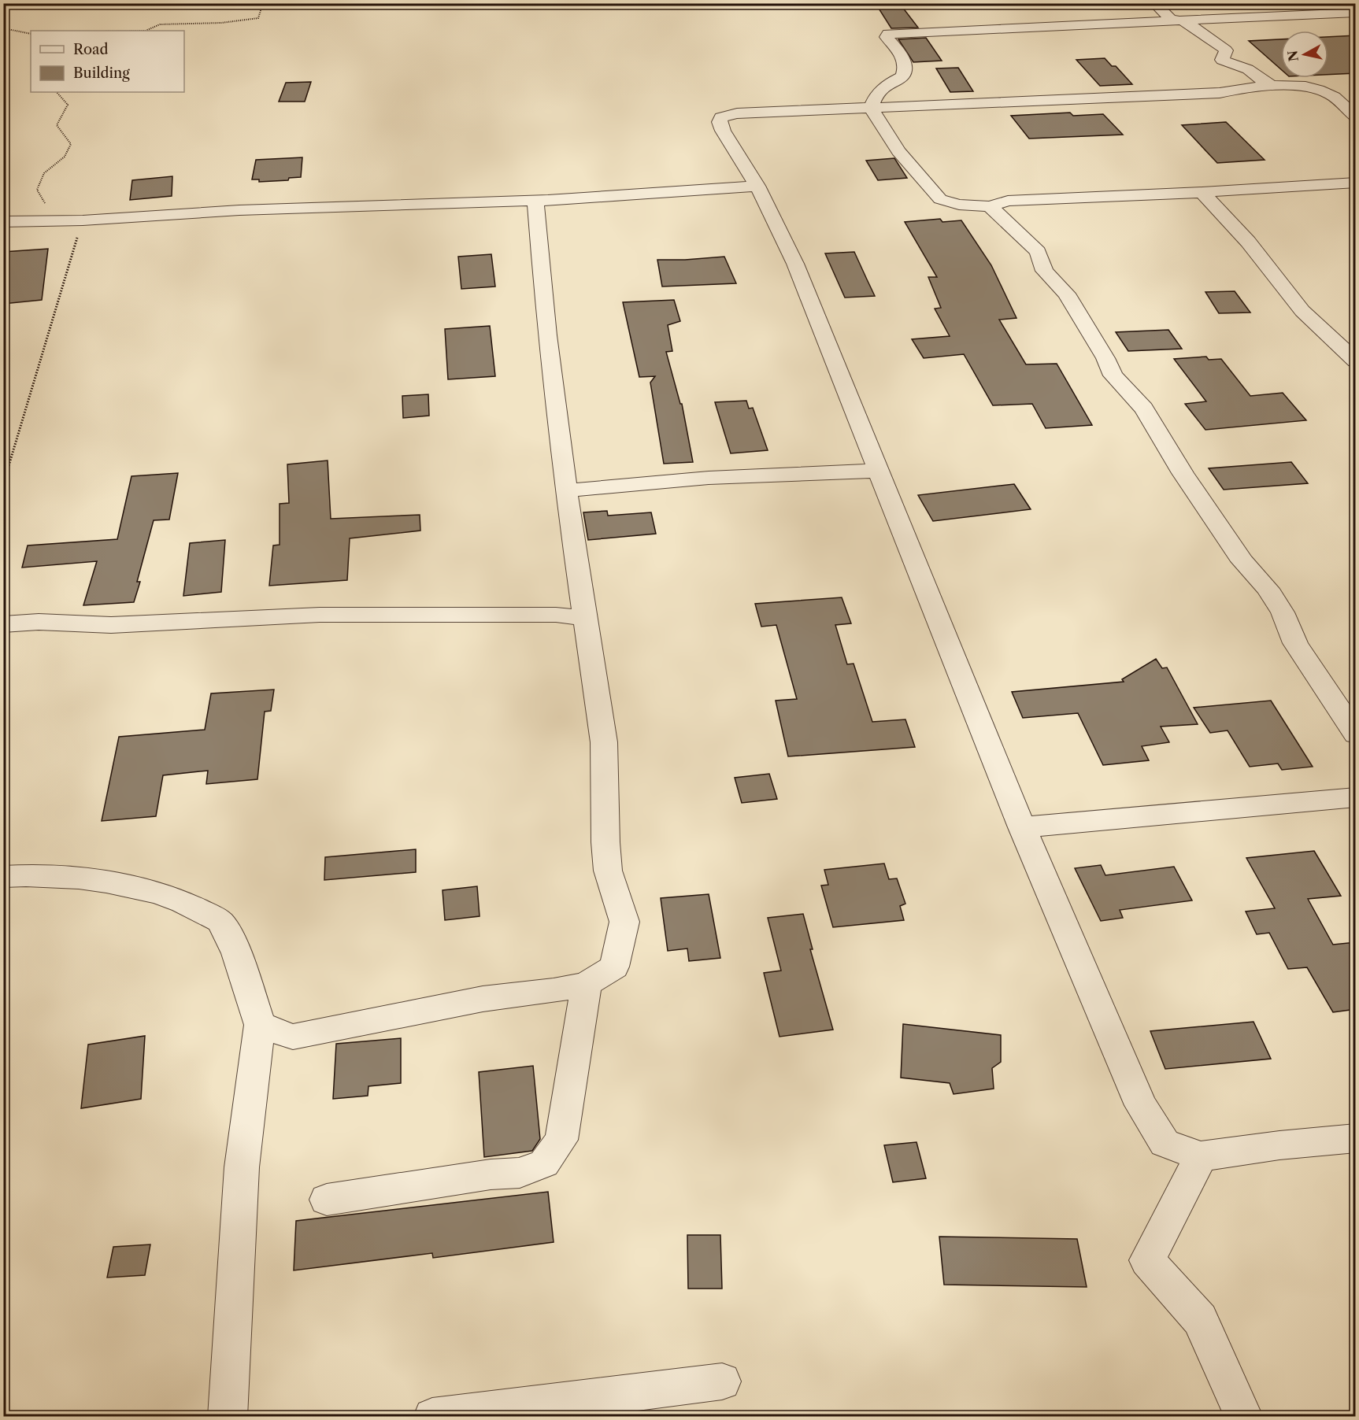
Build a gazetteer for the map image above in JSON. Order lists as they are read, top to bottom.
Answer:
{
  "legend": ["Road", "Building"],
  "north": "left"
}
